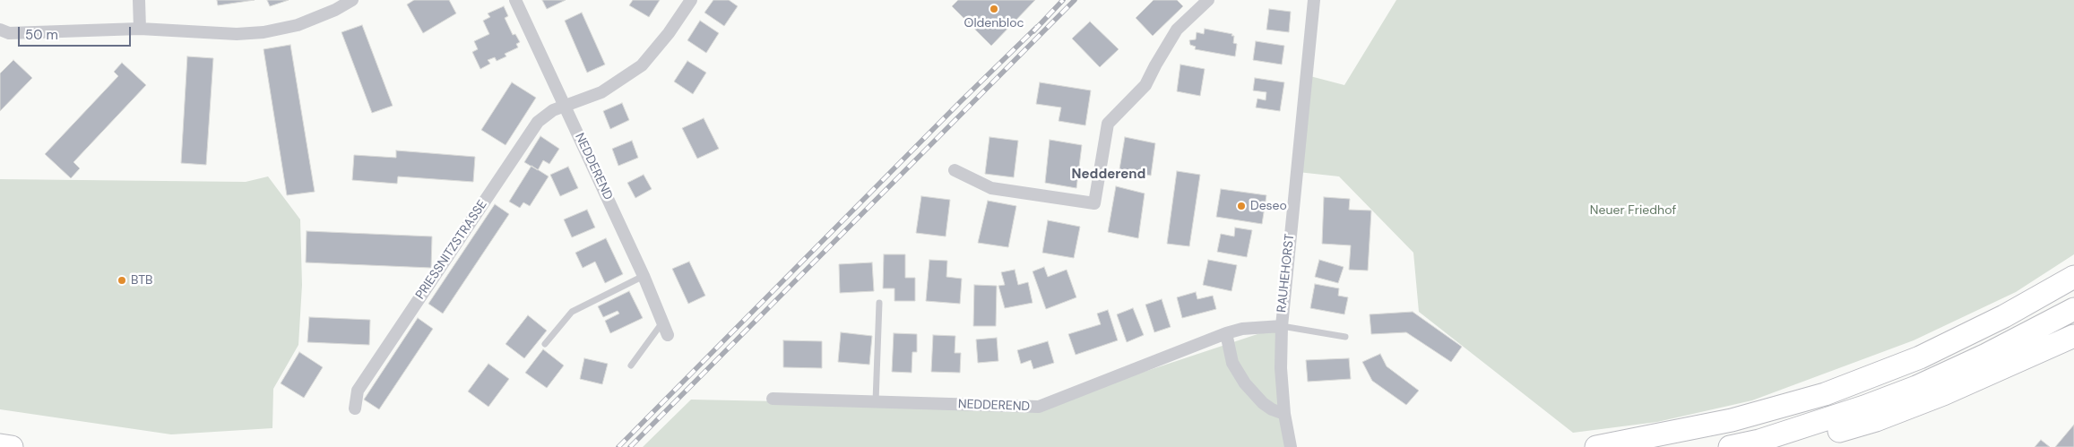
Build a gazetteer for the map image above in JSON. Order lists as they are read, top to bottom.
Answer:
{
  "streets": {
    "street": ["NEDDEREND", "PRIESSNITZSTRASSE", "RAUHEHORST"]
  },
  "crossings": [
    ["NEDDEREND", "PRIESSNITZSTRASSE"],
    ["NEDDEREND", "RAUHEHORST"]
  ],
  "districts": ["Nedderend"],
  "parks": ["Neuer Friedhof"],
  "places": ["Oldenbloc", "Deseo", "BTB"],
  "scale_bar": "50 m"
}
